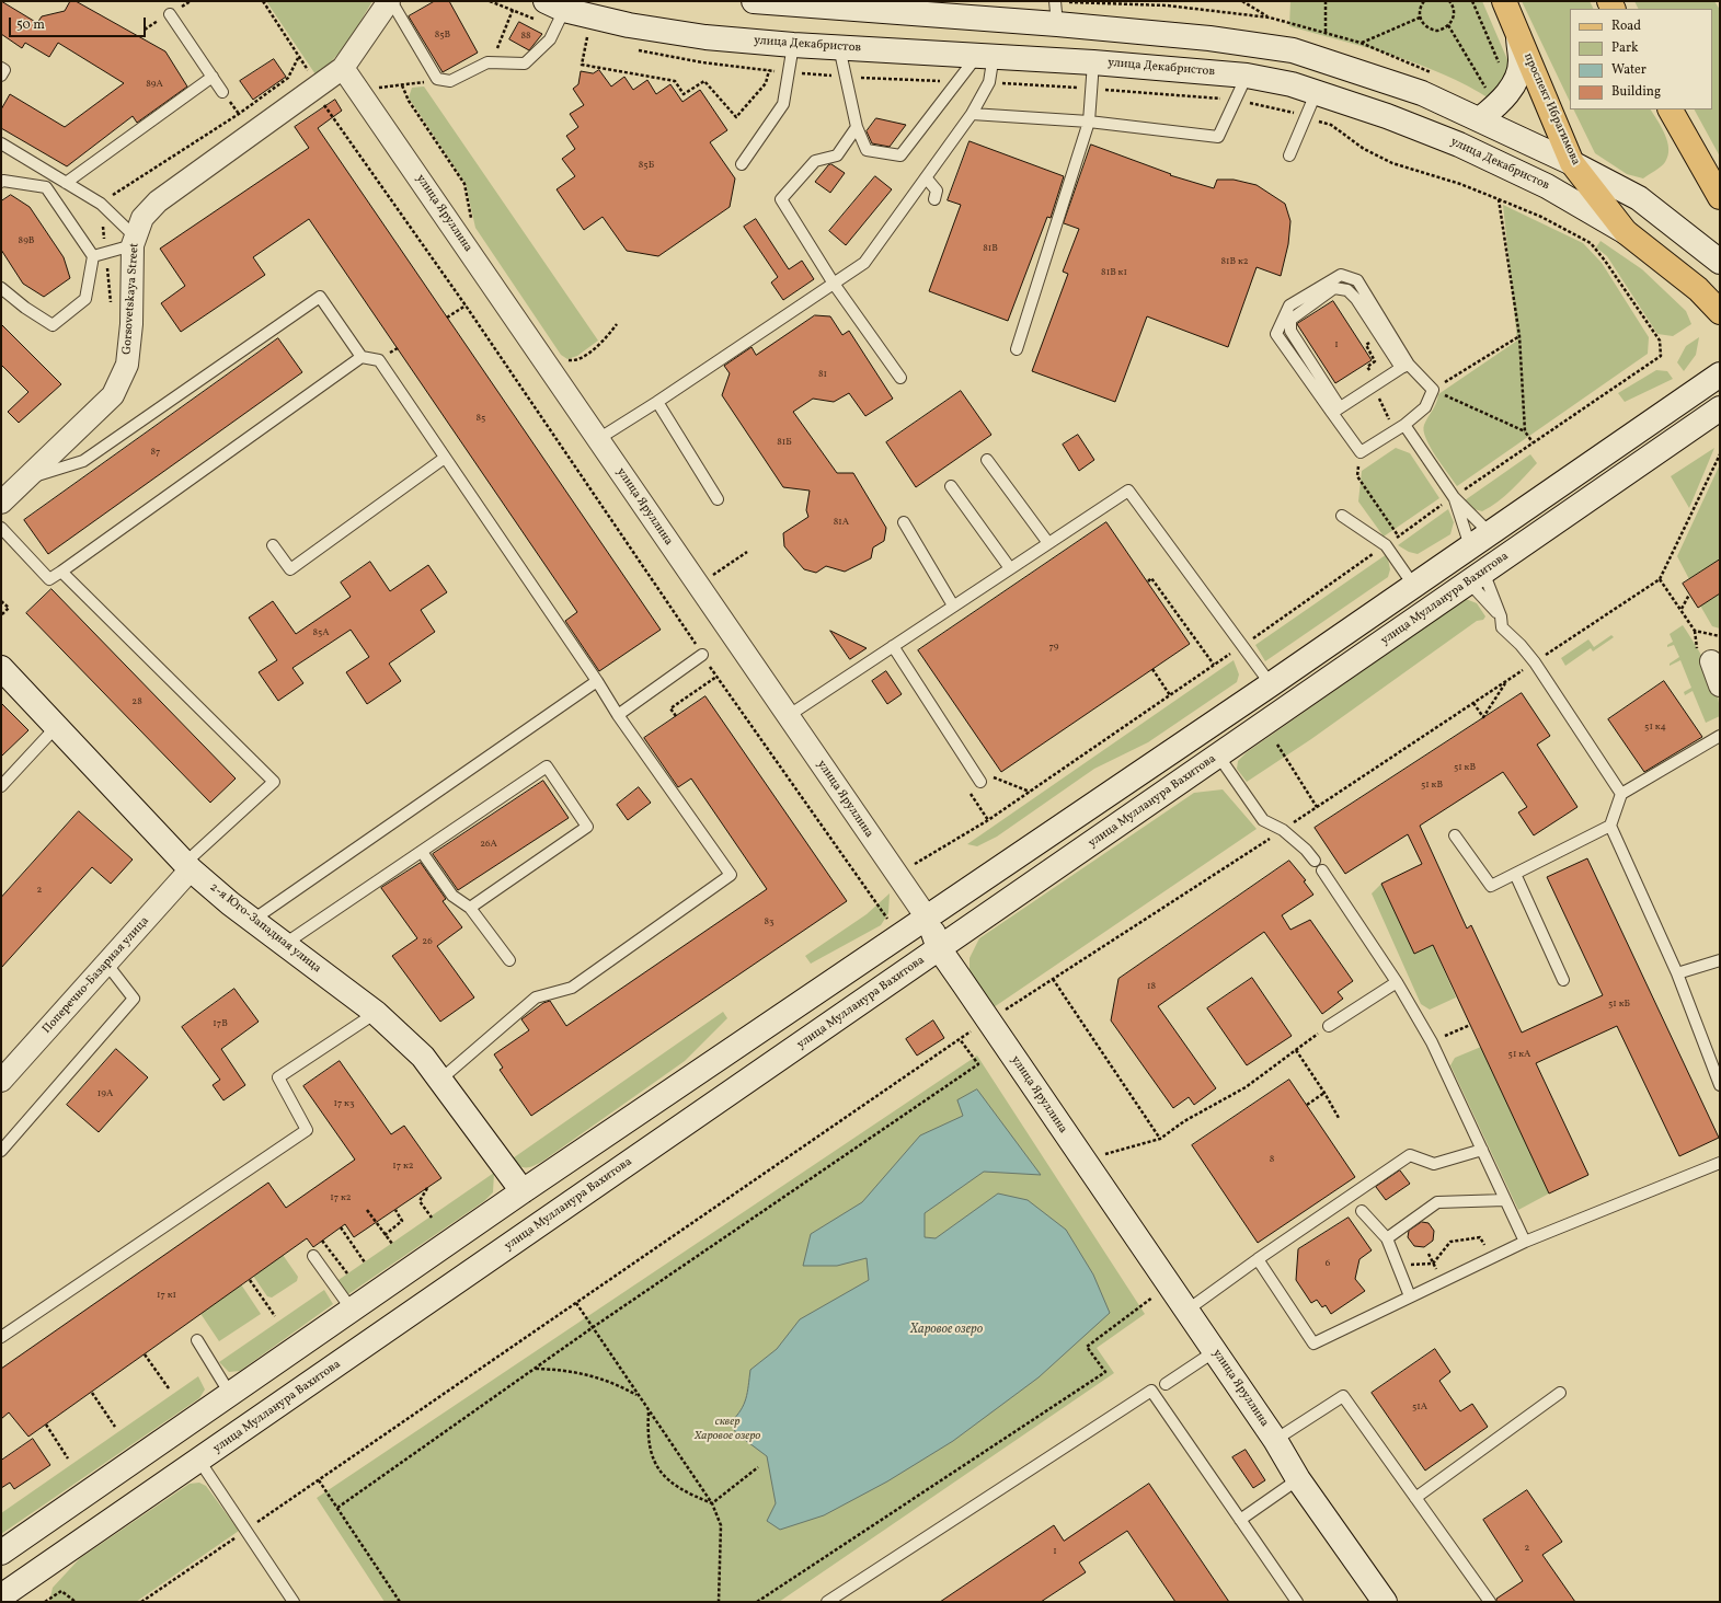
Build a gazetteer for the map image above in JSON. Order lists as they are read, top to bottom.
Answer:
{
  "streets": {
    "main road": [
      "улица Декабристов",
      "проспект Ибрагимова",
      "улица Яруллина",
      "улица Мулланура Вахитова",
      "2-я Юго-Западная улица"
    ],
    "street": ["Gorsovetskaya Street", "Поперечно-Базарная улица"]
  },
  "crossings": [
    ["улица Декабристов", "проспект Ибрагимова"],
    ["улица Яруллина", "Gorsovetskaya Street"],
    ["улица Яруллина", "улица Мулланура Вахитова"],
    ["2-я Юго-Западная улица", "Поперечно-Базарная улица"]
  ],
  "water": ["Харовое озеро"],
  "parks": ["сквер Харовое озеро"],
  "house_numbers": [
    "85В",
    "88",
    "89А",
    "85Б",
    "89В",
    "81В",
    "81В к2",
    "81В к1",
    "1",
    "81",
    "85",
    "81Б",
    "87",
    "81А",
    "85А",
    "79",
    "28",
    "51 к4",
    "51 кВ",
    "51 кВ",
    "26А",
    "2",
    "83",
    "26",
    "18",
    "51 кБ",
    "17В",
    "51 кА",
    "19А",
    "17 к3",
    "8",
    "17 к2",
    "17 к2",
    "6",
    "17 к1",
    "51А",
    "2",
    "1"
  ],
  "legend": [
    "Road",
    "Park",
    "Water",
    "Building"
  ],
  "scale_bar": "50 m"
}
